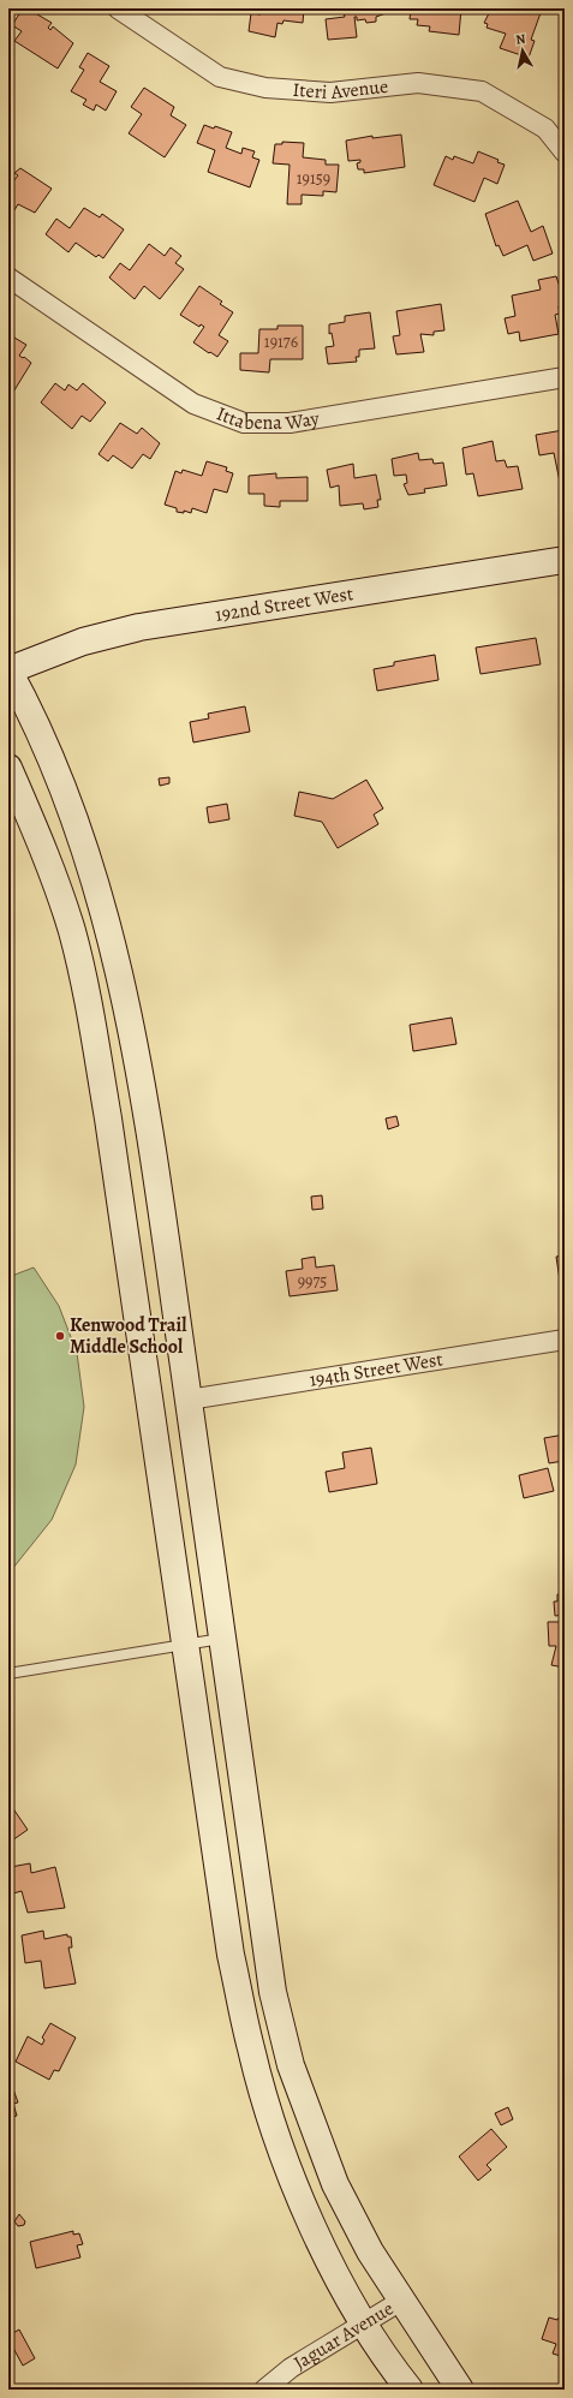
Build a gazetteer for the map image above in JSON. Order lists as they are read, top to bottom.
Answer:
{
  "streets": {
    "main road": ["192nd Street West"],
    "street": [
      "Iteri Avenue",
      "Ittabena Way",
      "194th Street West",
      "Jaguar Avenue"
    ]
  },
  "places": ["Kenwood Trail Middle School"],
  "house_numbers": ["19159", "19176", "9975"],
  "north": "top"
}
